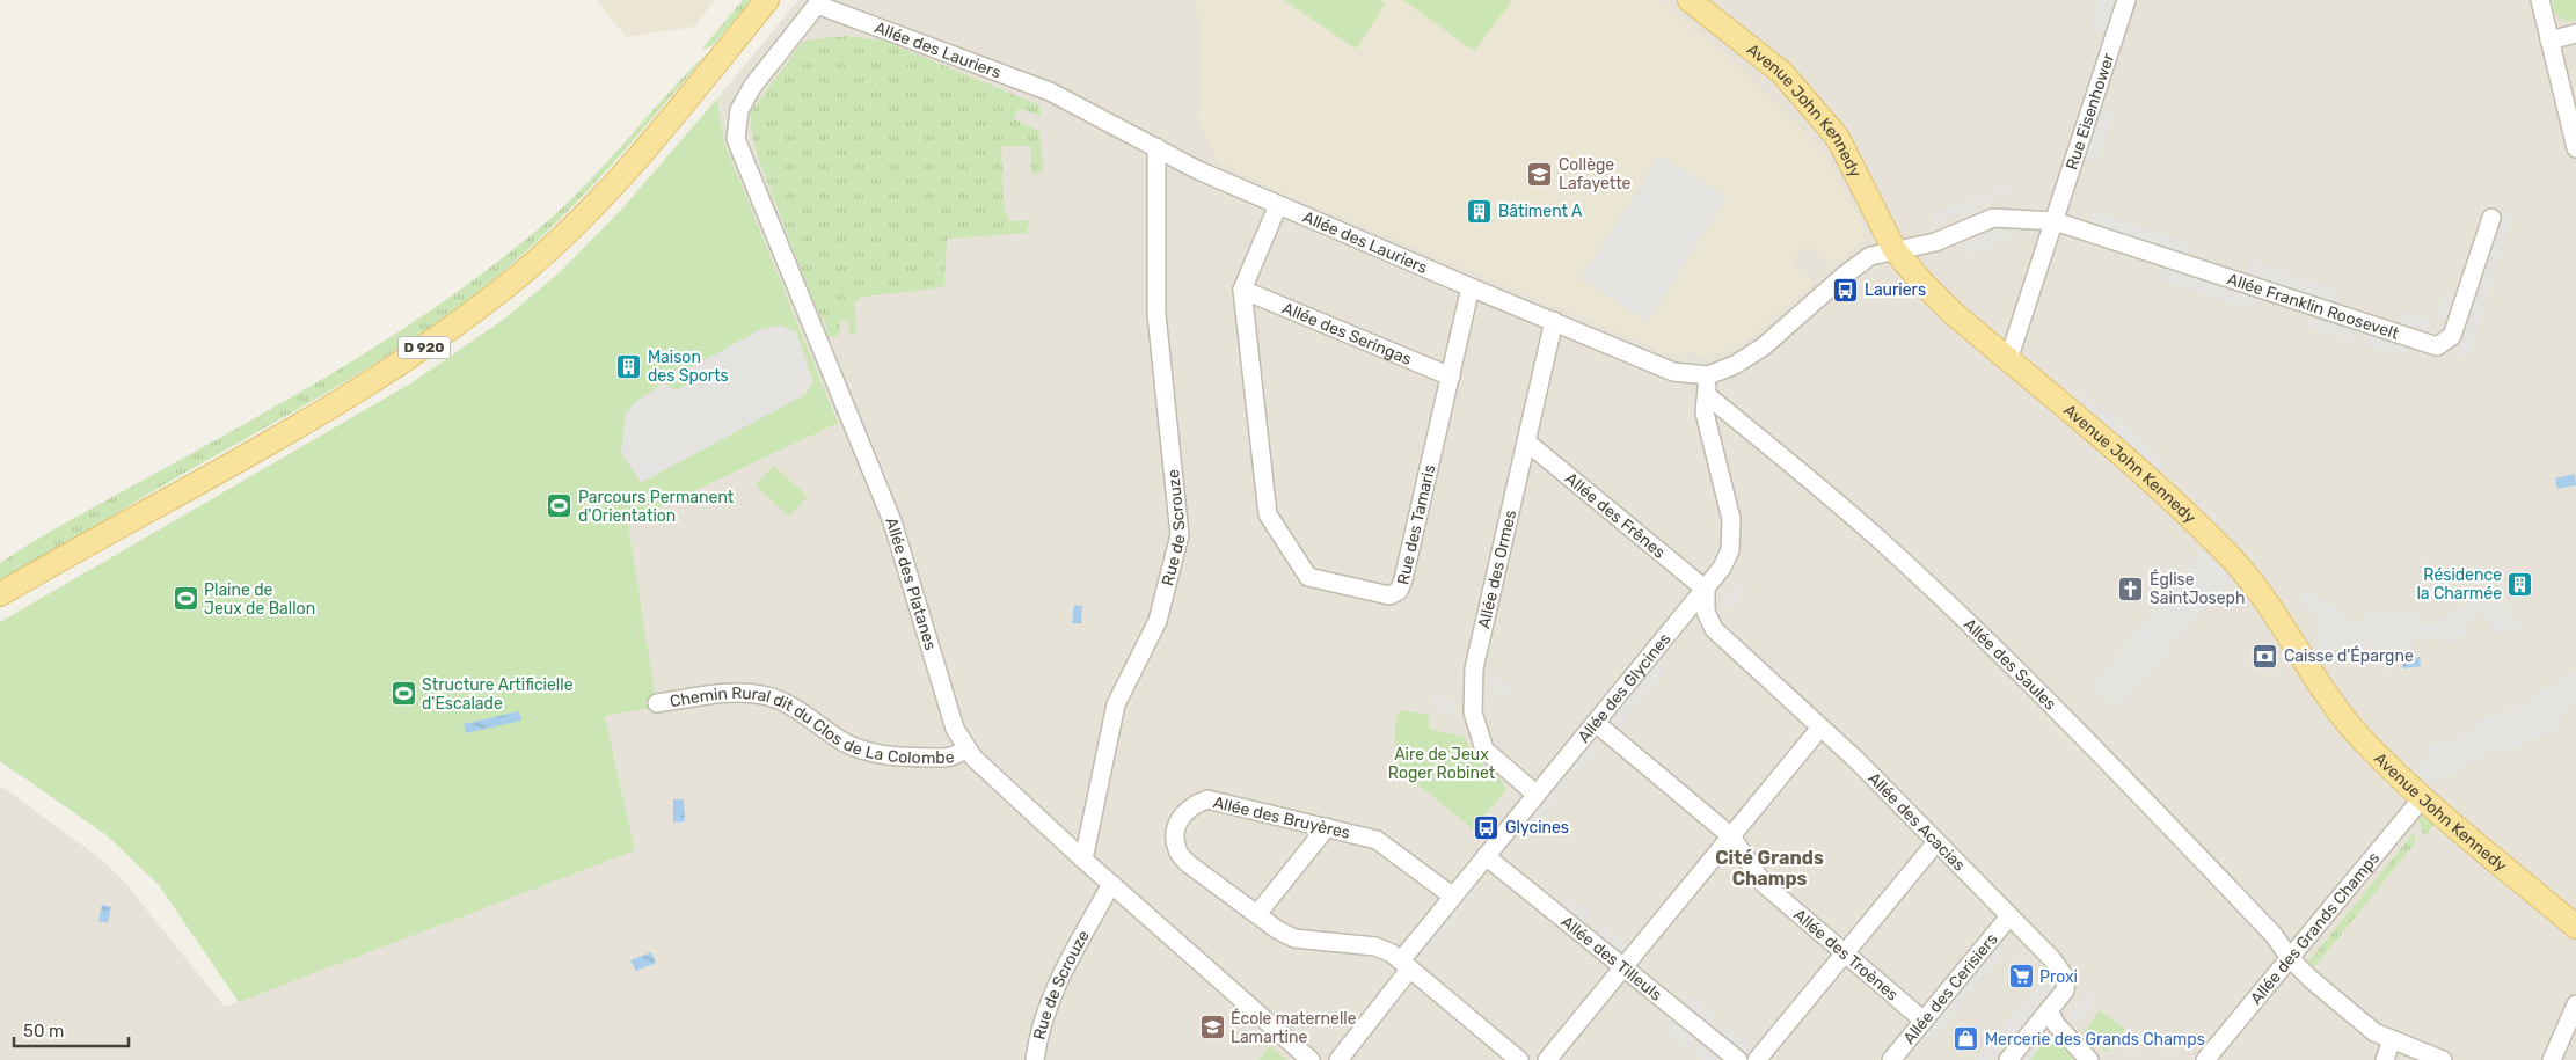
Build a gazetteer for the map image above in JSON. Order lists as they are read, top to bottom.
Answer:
{
  "streets": {
    "main road": ["Avenue John Kennedy", "D 920"],
    "street": [
      "Allée des Lauriers",
      "Rue Eisenhower",
      "Allée Franklin Roosevelt",
      "Allée des Seringas",
      "Allée des Frênes",
      "Rue des Tamaris",
      "Rue de Scrouze",
      "Allée des Ormes",
      "Allée des Platanes",
      "Allée des Saules",
      "Allée des Glycines",
      "Chemin Rural dit du Clos de La Colombe",
      "Allée des Bruyères",
      "Allée des Acacias",
      "Allée des Grands Champs",
      "Allée des Troènes",
      "Allée des Tilleuls",
      "Allée des Cerisiers"
    ]
  },
  "crossings": [
    ["Allée des Lauriers", "Avenue John Kennedy"],
    ["Allée des Lauriers", "Rue des Tamaris"],
    ["Allée des Lauriers", "Rue de Scrouze"],
    ["Allée des Lauriers", "Allée des Ormes"],
    ["Allée des Lauriers", "Allée des Platanes"],
    ["Allée des Lauriers", "Allée des Glycines"],
    ["Rue Eisenhower", "Avenue John Kennedy"],
    ["Rue Eisenhower", "Allée Franklin Roosevelt"],
    ["Avenue John Kennedy", "Allée des Grands Champs"],
    ["Allée des Seringas", "Rue des Tamaris"],
    ["Allée des Frênes", "Allée des Ormes"],
    ["Allée des Frênes", "Allée des Glycines"],
    ["Allée des Frênes", "Allée des Acacias"],
    ["Rue de Scrouze", "Allée des Platanes"],
    ["Allée des Ormes", "Allée des Glycines"],
    ["Allée des Platanes", "Chemin Rural dit du Clos de La Colombe"],
    ["Allée des Saules", "Allée des Glycines"],
    ["Allée des Saules", "Allée des Grands Champs"],
    ["Allée des Glycines", "Allée des Bruyères"],
    ["Allée des Glycines", "Allée des Acacias"],
    ["Allée des Glycines", "Allée des Troènes"],
    ["Allée des Glycines", "Allée des Tilleuls"],
    ["Allée des Acacias", "Allée des Cerisiers"],
    ["Allée des Troènes", "Allée des Cerisiers"]
  ],
  "districts": ["Cité Grands Champs"],
  "parks": ["Aire de Jeux Roger Robinet"],
  "places": {
    "school or university": ["Collège Lafayette", "École maternelle Lamartine"],
    "building": ["Bâtiment A", "Maison des Sports", "Résidence la Charmée"],
    "bus stop": ["Lauriers", "Glycines"],
    "sports": ["Parcours Permanent d'Orientation", "Plaine de Jeux de Ballon", "Structure Artificielle d'Escalade"],
    "church": ["Église SaintJoseph"],
    "bank": ["Caisse d'Épargne"],
    "supermarket": ["Proxi"],
    "shop": ["Mercerie des Grands Champs"]
  },
  "scale_bar": "50 m"
}
